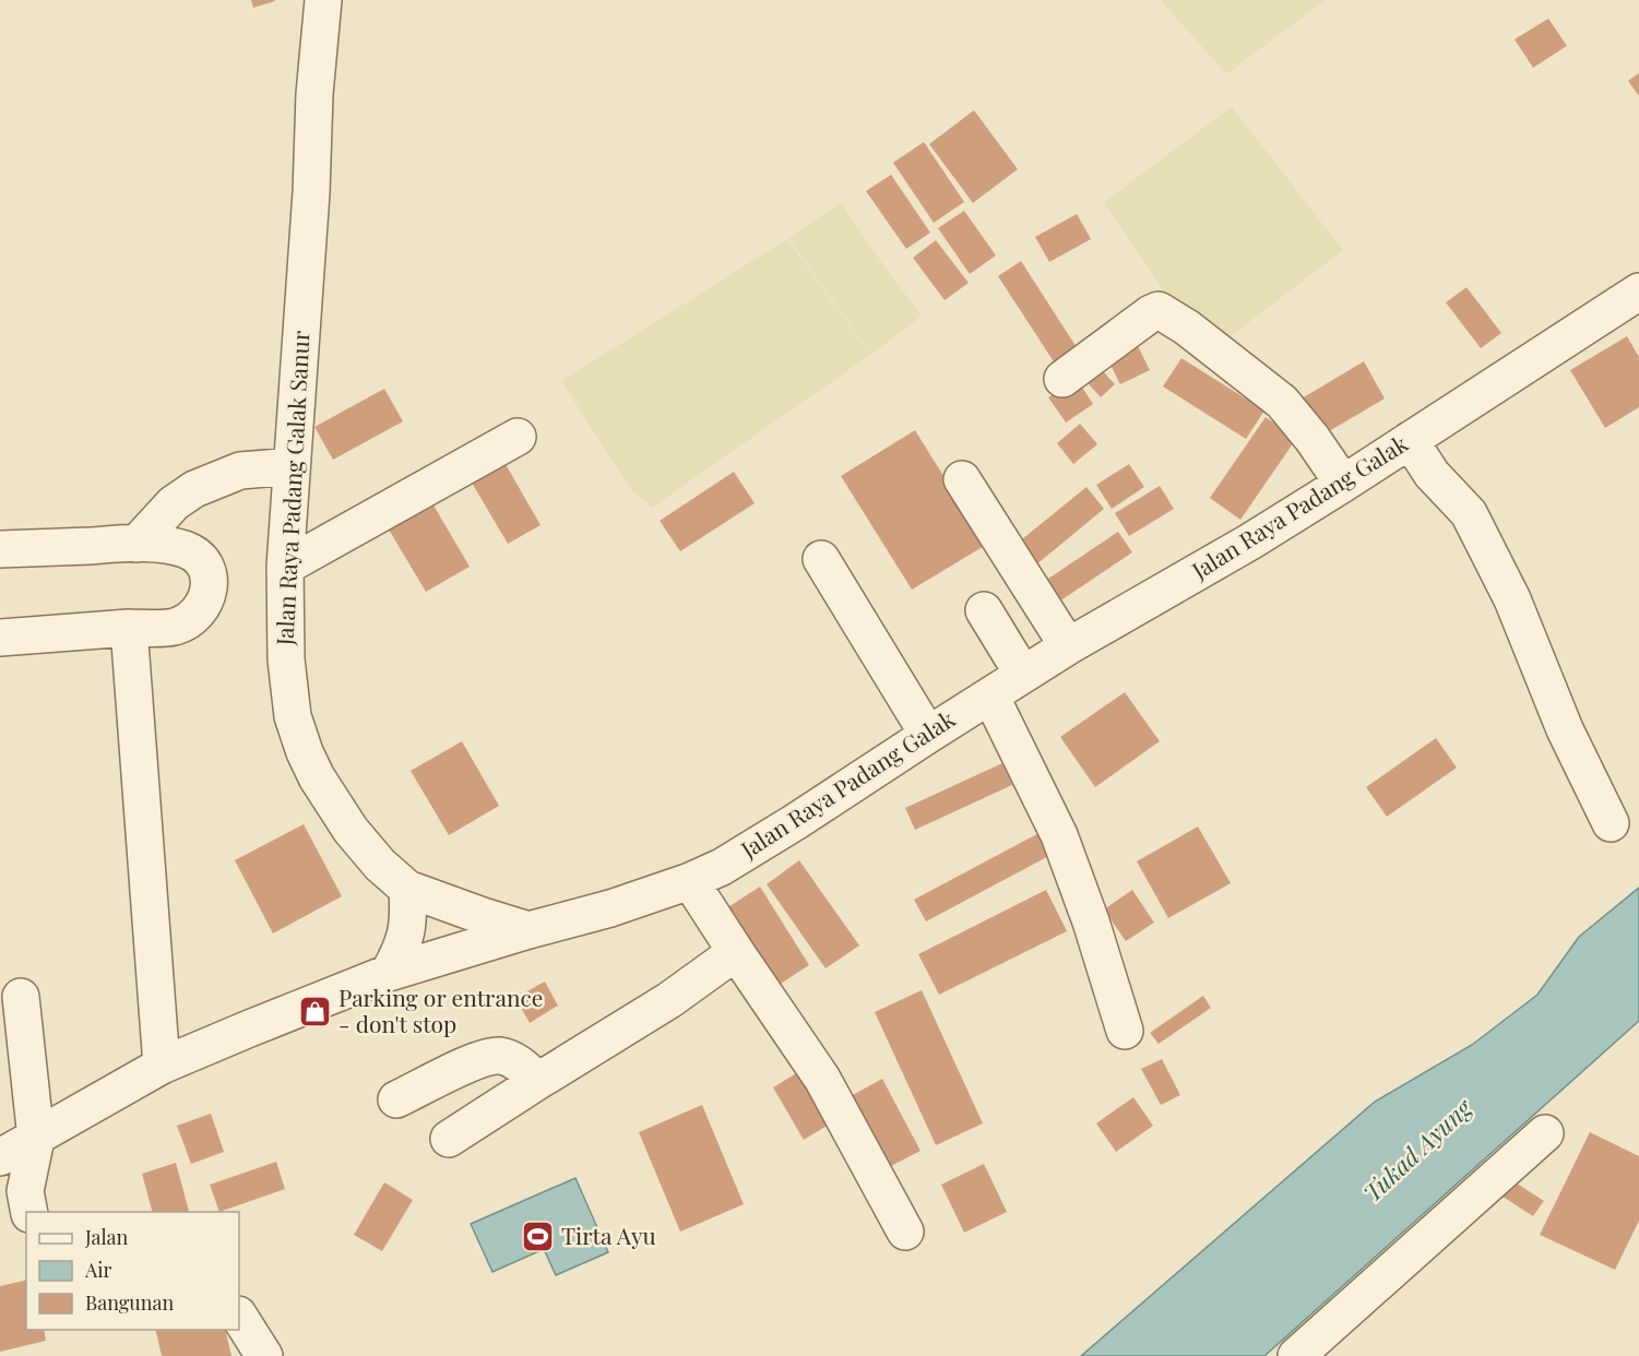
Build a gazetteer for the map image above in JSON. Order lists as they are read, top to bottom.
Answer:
{
  "streets": {
    "street": ["Jalan Raya Padang Galak Sanur", "Jalan Raya Padang Galak"]
  },
  "crossings": [
    ["Jalan Raya Padang Galak Sanur", "Jalan Raya Padang Galak"]
  ],
  "water": ["Tukad Ayung"],
  "places": {
    "shop": ["Parking or entrance - don't stop"],
    "sports": ["Tirta Ayu"]
  },
  "legend": ["Jalan", "Air", "Bangunan"]
}
